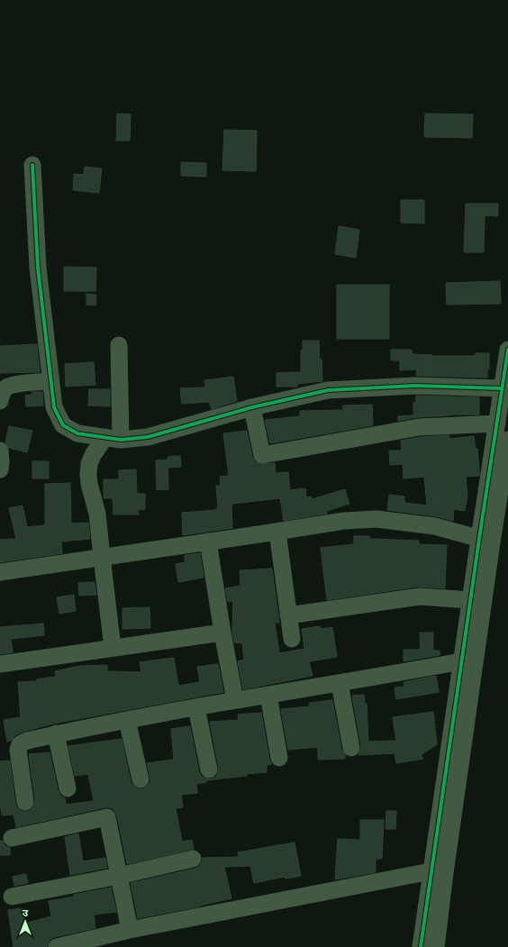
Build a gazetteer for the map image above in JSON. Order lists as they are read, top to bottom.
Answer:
{
  "north": "top"
}
